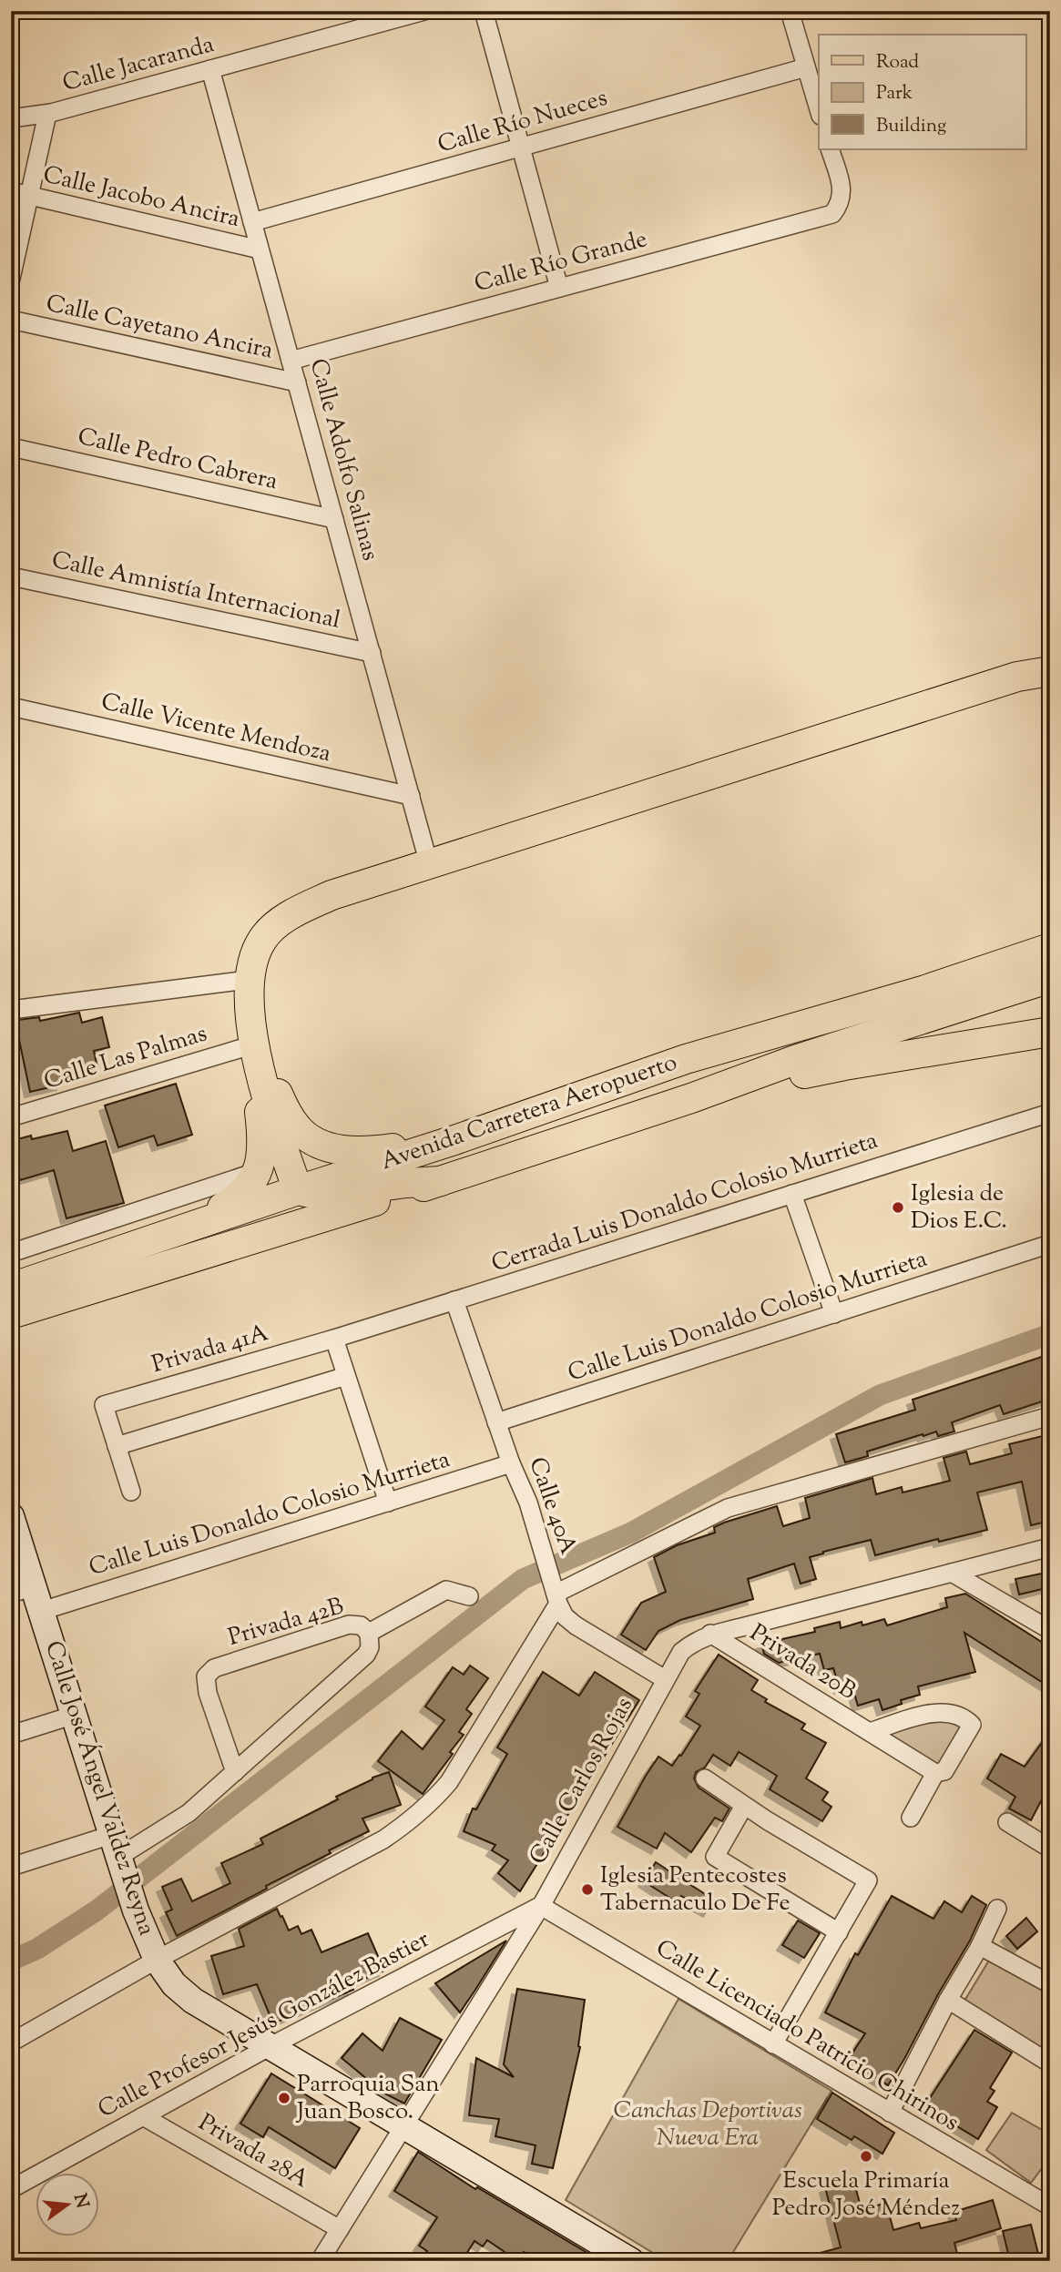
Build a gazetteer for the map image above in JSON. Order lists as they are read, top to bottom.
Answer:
{
  "streets": {
    "main road": ["Avenida Carretera Aeropuerto"],
    "street": [
      "Calle Jacaranda",
      "Calle Río Nueces",
      "Calle Jacobo Ancira",
      "Calle Río Grande",
      "Calle Cayetano Ancira",
      "Calle Pedro Cabrera",
      "Calle Adolfo Salinas",
      "Calle Amnistía Internacional",
      "Calle Vicente Mendoza",
      "Calle Las Palmas",
      "Cerrada Luis Donaldo Colosio Murrieta",
      "Calle Luis Donaldo Colosio Murrieta",
      "Privada 41A",
      "Calle 40A",
      "Privada 42B",
      "Privada 20B",
      "Calle Carlos Rojas",
      "Calle José Ángel Valdez Reyna",
      "Calle Profesor Jesús González Bastier",
      "Calle Licenciado Patricio Chirinos",
      "Privada 28A"
    ]
  },
  "crossings": [
    ["Calle Jacaranda", "Calle Adolfo Salinas"],
    ["Calle Río Nueces", "Calle Adolfo Salinas"],
    ["Calle Jacobo Ancira", "Calle Adolfo Salinas"],
    ["Calle Río Grande", "Calle Adolfo Salinas"],
    ["Calle Cayetano Ancira", "Calle Adolfo Salinas"],
    ["Calle Pedro Cabrera", "Calle Adolfo Salinas"],
    ["Calle Adolfo Salinas", "Calle Amnistía Internacional"],
    ["Calle Adolfo Salinas", "Calle Vicente Mendoza"],
    ["Cerrada Luis Donaldo Colosio Murrieta", "Privada 41A"],
    ["Cerrada Luis Donaldo Colosio Murrieta", "Calle 40A"],
    ["Calle Luis Donaldo Colosio Murrieta", "Calle 40A"],
    ["Calle Luis Donaldo Colosio Murrieta", "Calle José Ángel Valdez Reyna"],
    ["Calle 40A", "Calle Carlos Rojas"],
    ["Privada 20B", "Calle Carlos Rojas"],
    ["Calle Carlos Rojas", "Calle José Ángel Valdez Reyna"],
    ["Calle Carlos Rojas", "Calle Profesor Jesús González Bastier"],
    ["Calle Carlos Rojas", "Calle Licenciado Patricio Chirinos"],
    ["Calle Carlos Rojas", "Privada 28A"],
    ["Calle José Ángel Valdez Reyna", "Calle Profesor Jesús González Bastier"],
    ["Calle Profesor Jesús González Bastier", "Calle Licenciado Patricio Chirinos"],
    ["Calle Profesor Jesús González Bastier", "Privada 28A"]
  ],
  "parks": ["Canchas Deportivas Nueva Era"],
  "places": [
    "Iglesia de Dios E.C.",
    "Iglesia Pentecostes Tabernaculo De Fe",
    "Parroquia San Juan Bosco.",
    "Escuela Primaría Pedro José Méndez"
  ],
  "legend": ["Road", "Park", "Building"],
  "north": "right"
}
